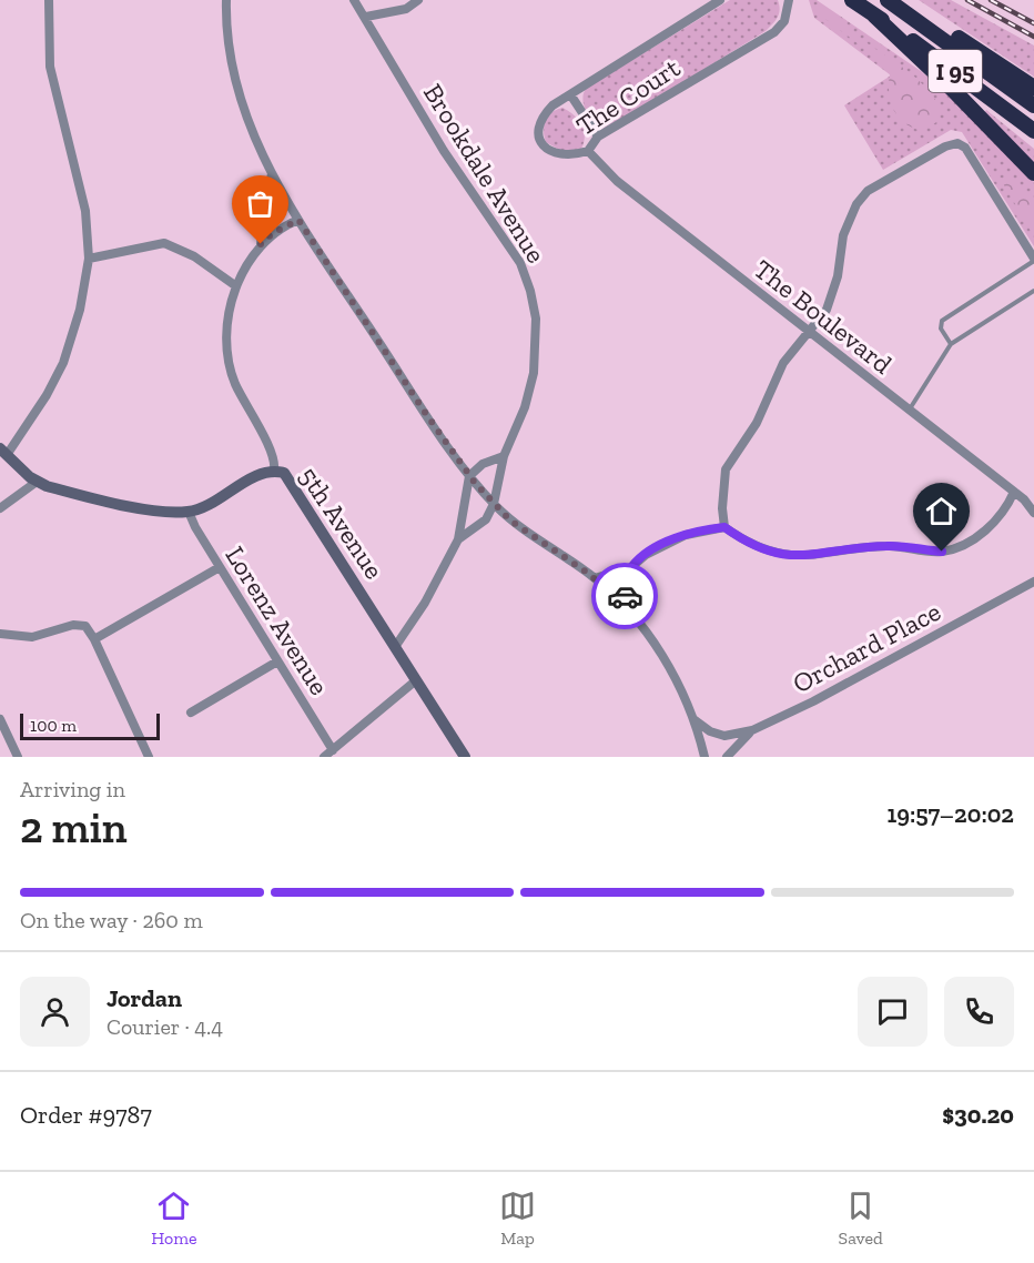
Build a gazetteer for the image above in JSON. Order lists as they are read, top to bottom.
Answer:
{
  "streets": {
    "highway": ["I 95"],
    "street": [
      "The Court",
      "Brookdale Avenue",
      "The Boulevard",
      "5th Avenue",
      "Lorenz Avenue",
      "Orchard Place"
    ]
  },
  "crossings": [
    ["The Court", "The Boulevard"],
    ["Brookdale Avenue", "5th Avenue"],
    ["5th Avenue", "Lorenz Avenue"]
  ],
  "scale_bar": "100 m",
  "page": {
    "scale": "100 m",
    "heading": ["2 min", "Arriving in", "19:57–20:02"],
    "panel": [
      "Jordan",
      "Courier · 4.4",
      "Order #9787",
      "$30.20"
    ],
    "bar": "On the way · 260 m",
    "tabs": ["Home", "Map", "Saved"]
  }
}
